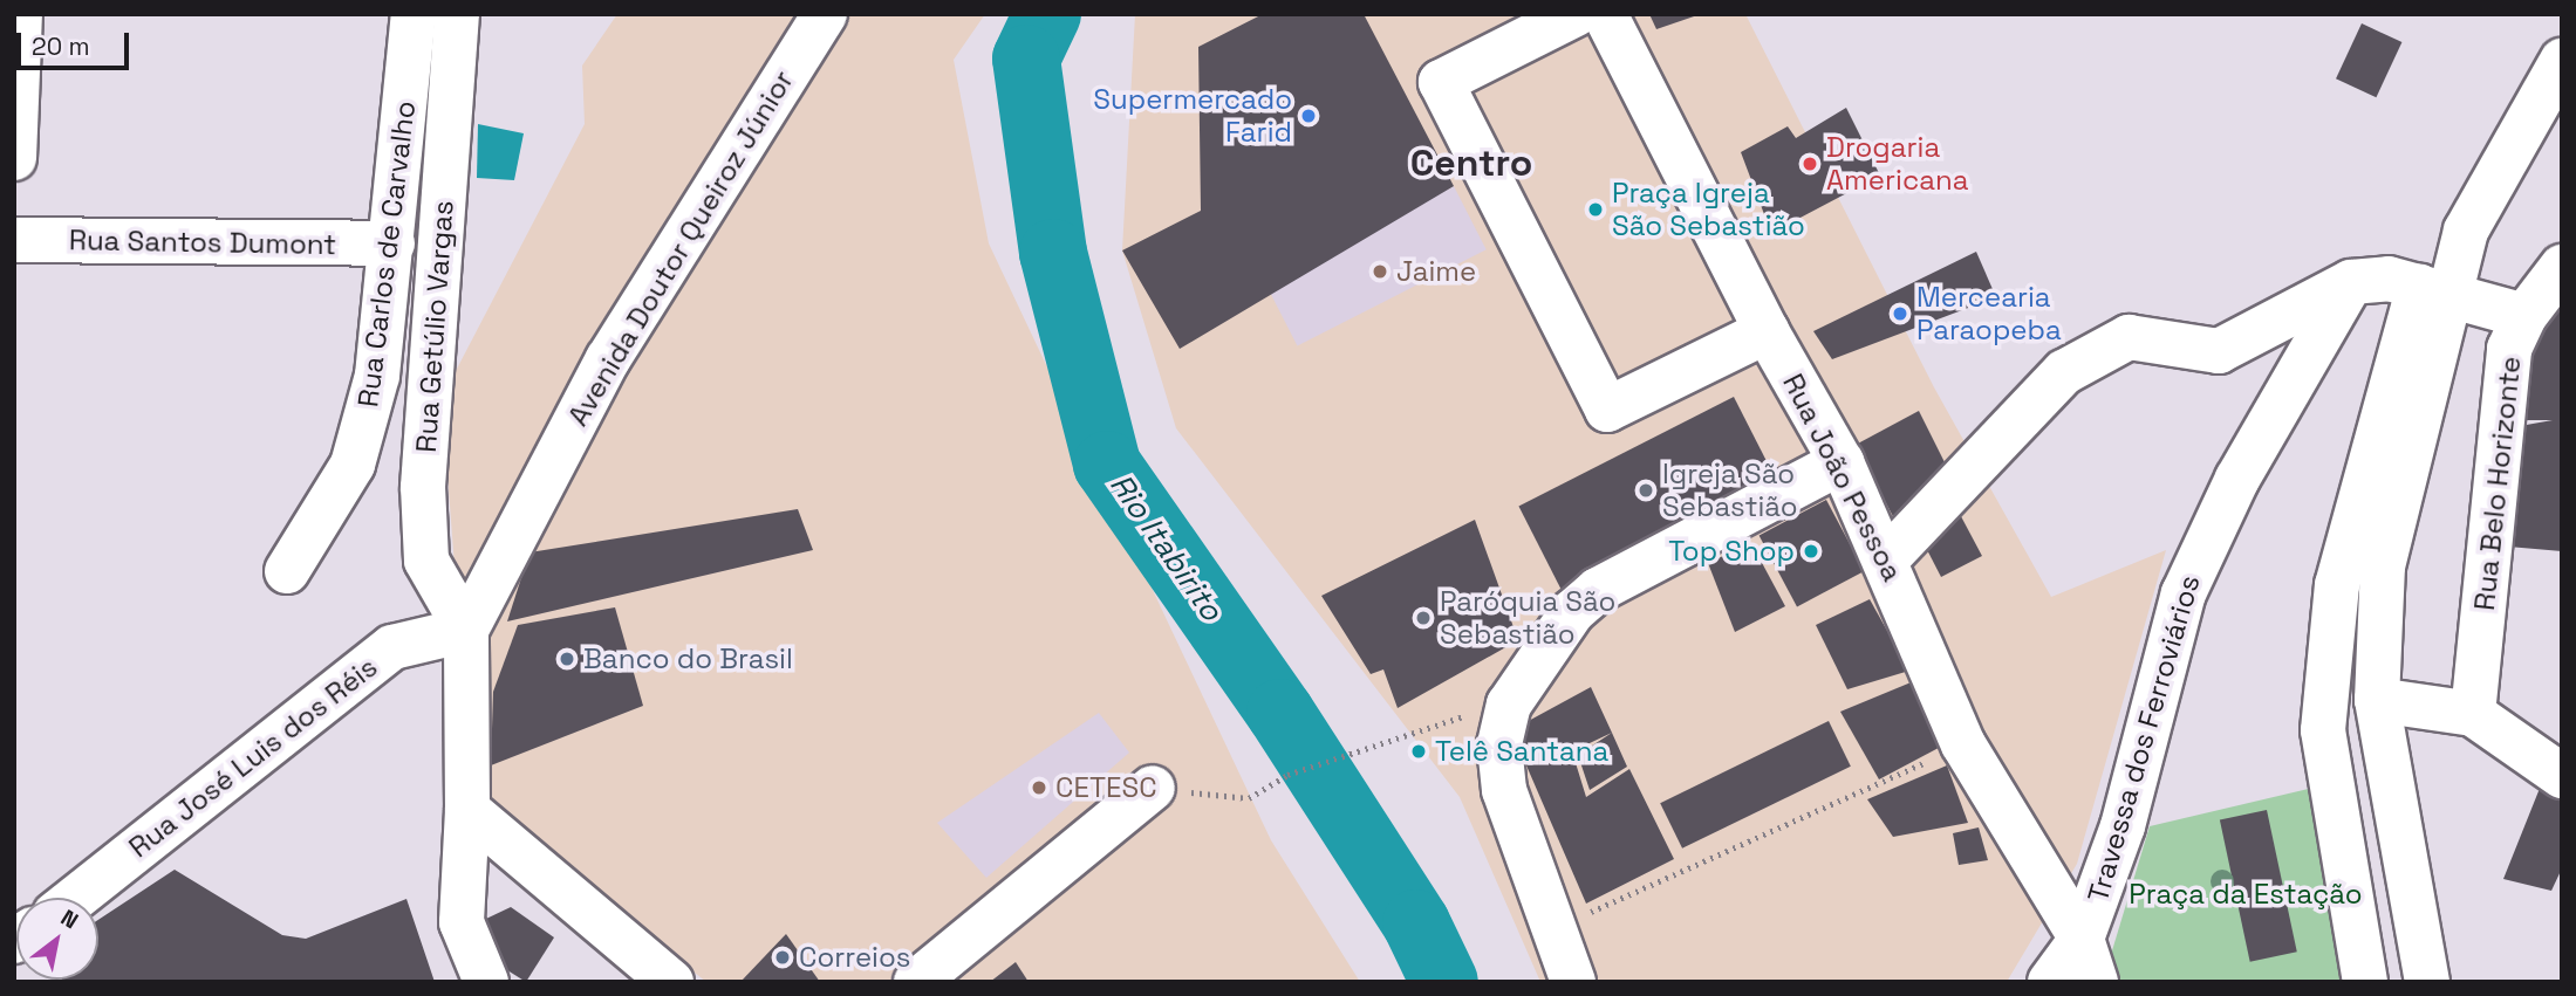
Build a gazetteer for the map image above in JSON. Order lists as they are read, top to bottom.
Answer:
{
  "streets": {
    "street": [
      "Rua Santos Dumont",
      "Avenida Doutor Queiroz Júnior",
      "Rua Carlos de Carvalho",
      "Rua Getúlio Vargas",
      "Rua João Pessoa",
      "Rua Belo Horizonte",
      "Travessa dos Ferroviários",
      "Rua José Luis dos Réis"
    ]
  },
  "crossings": [
    ["Rua Santos Dumont", "Rua Carlos de Carvalho"],
    ["Avenida Doutor Queiroz Júnior", "Rua Getúlio Vargas"],
    ["Avenida Doutor Queiroz Júnior", "Rua José Luis dos Réis"],
    ["Rua Getúlio Vargas", "Rua José Luis dos Réis"],
    ["Rua João Pessoa", "Travessa dos Ferroviários"]
  ],
  "districts": ["Centro"],
  "water": ["Rio Itabirito"],
  "parks": ["Praça da Estação"],
  "places": [
    "Supermercado Farid",
    "Drogaria Americana",
    "Praça Igreja São Sebastião",
    "Jaime",
    "Mercearia Paraopeba",
    "Igreja São Sebastião",
    "Top Shop",
    "Paróquia São Sebastião",
    "Banco do Brasil",
    "Telê Santana",
    "CETESC",
    "Correios"
  ],
  "scale_bar": "20 m",
  "north": "top right"
}
